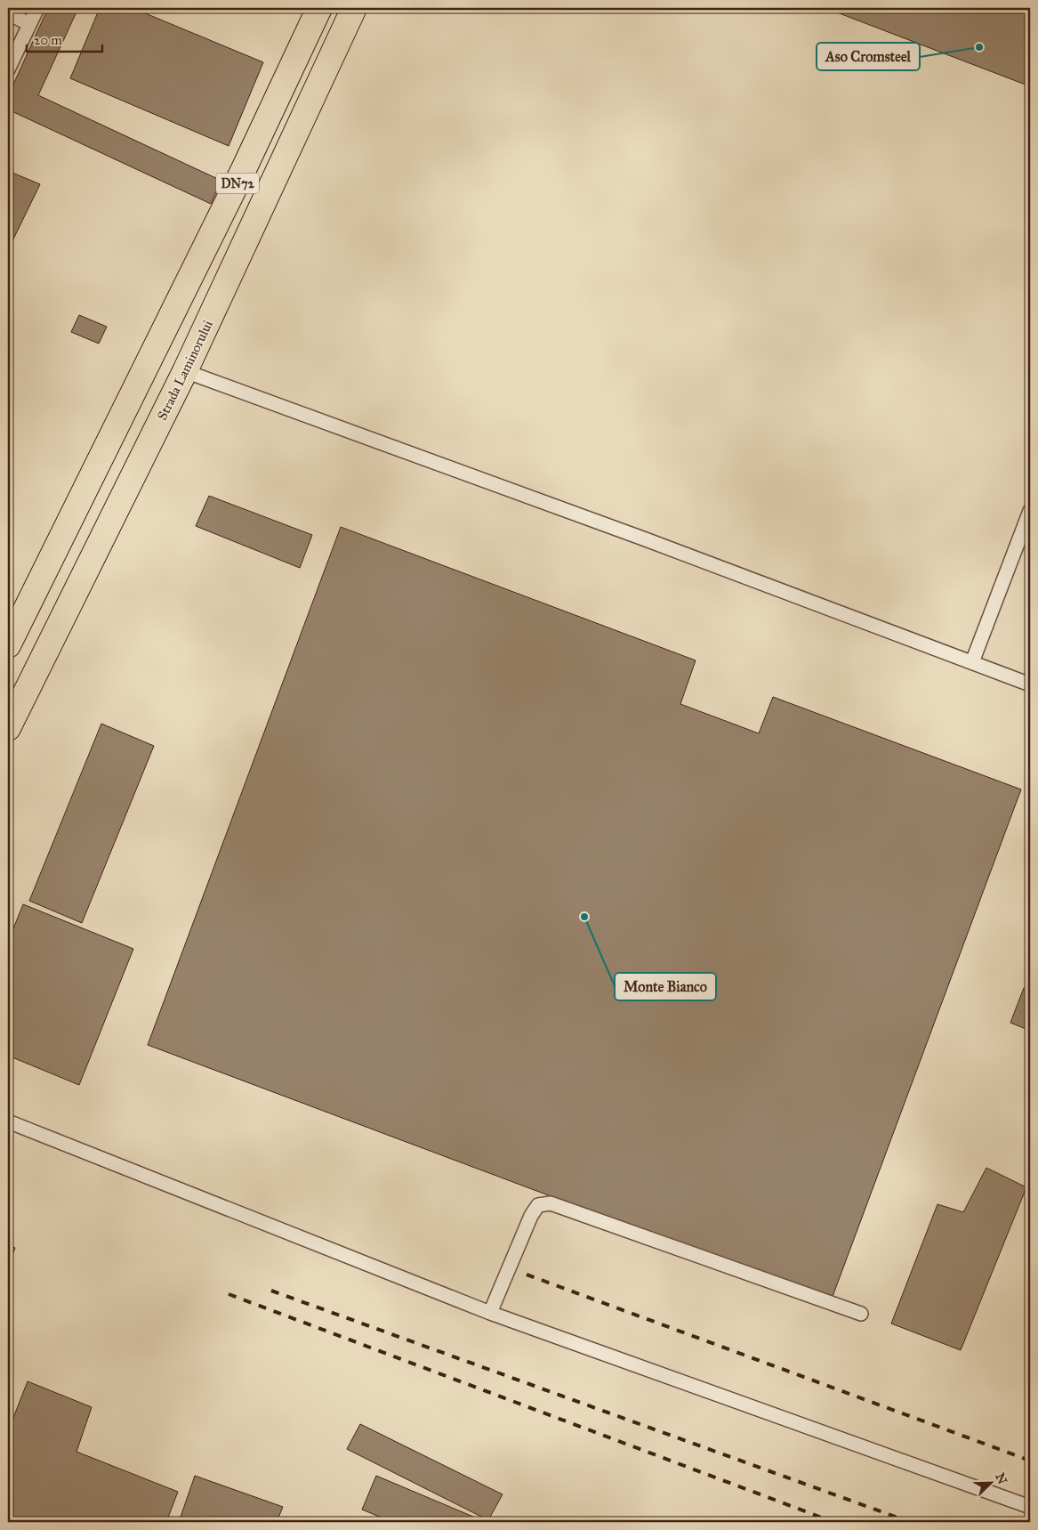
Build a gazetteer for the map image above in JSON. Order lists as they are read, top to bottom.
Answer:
{
  "streets": {
    "main road": ["DN72", "Strada Laminorului"]
  },
  "places": ["Aso Cromsteel", "Monte Bianco"],
  "scale_bar": "20 m",
  "north": "top right"
}
